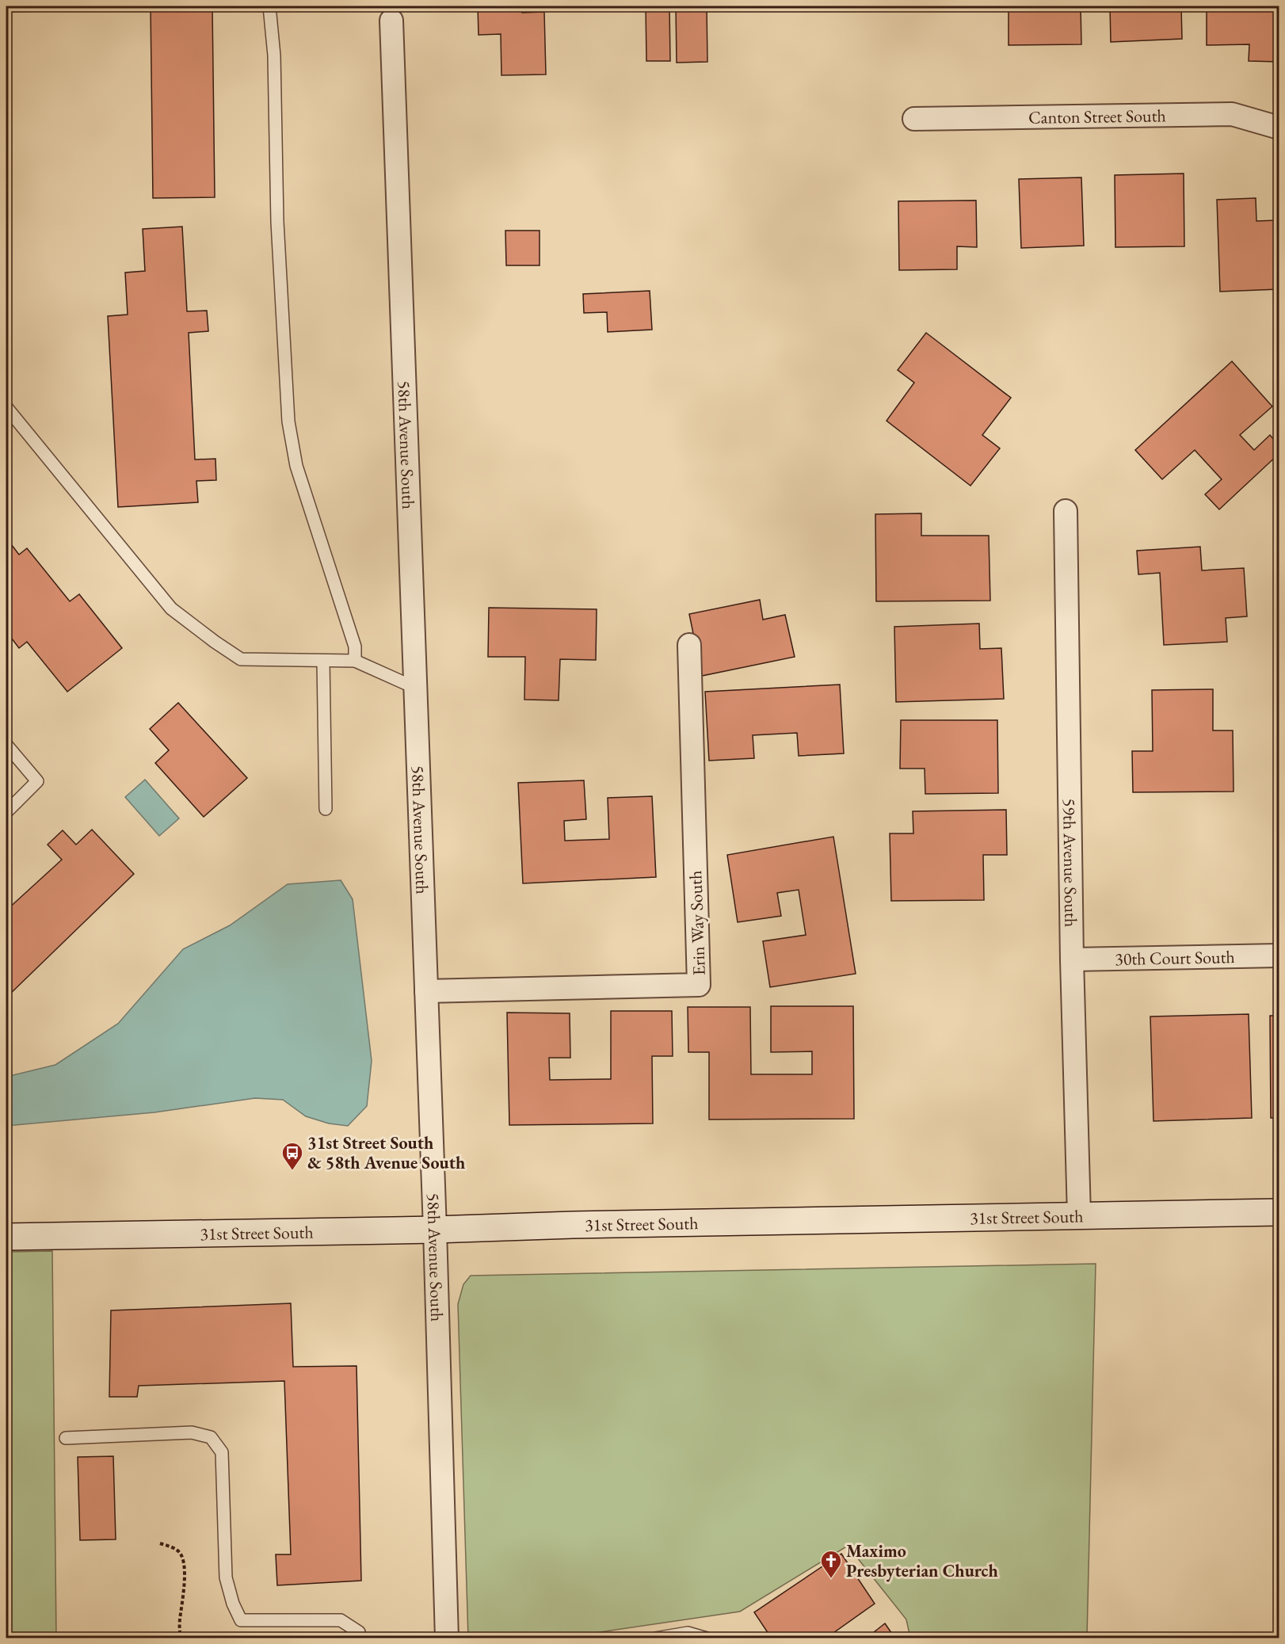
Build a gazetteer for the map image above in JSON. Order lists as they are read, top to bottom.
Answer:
{
  "streets": {
    "street": [
      "Canton Street South",
      "58th Avenue South",
      "59th Avenue South",
      "Erin Way South",
      "30th Court South",
      "31st Street South"
    ]
  },
  "crossings": [
    ["58th Avenue South", "Erin Way South"],
    ["58th Avenue South", "31st Street South"],
    ["59th Avenue South", "30th Court South"],
    ["59th Avenue South", "31st Street South"]
  ],
  "places": {
    "bus stop": ["31st Street South & 58th Avenue South"],
    "church": ["Maximo Presbyterian Church"]
  }
}
